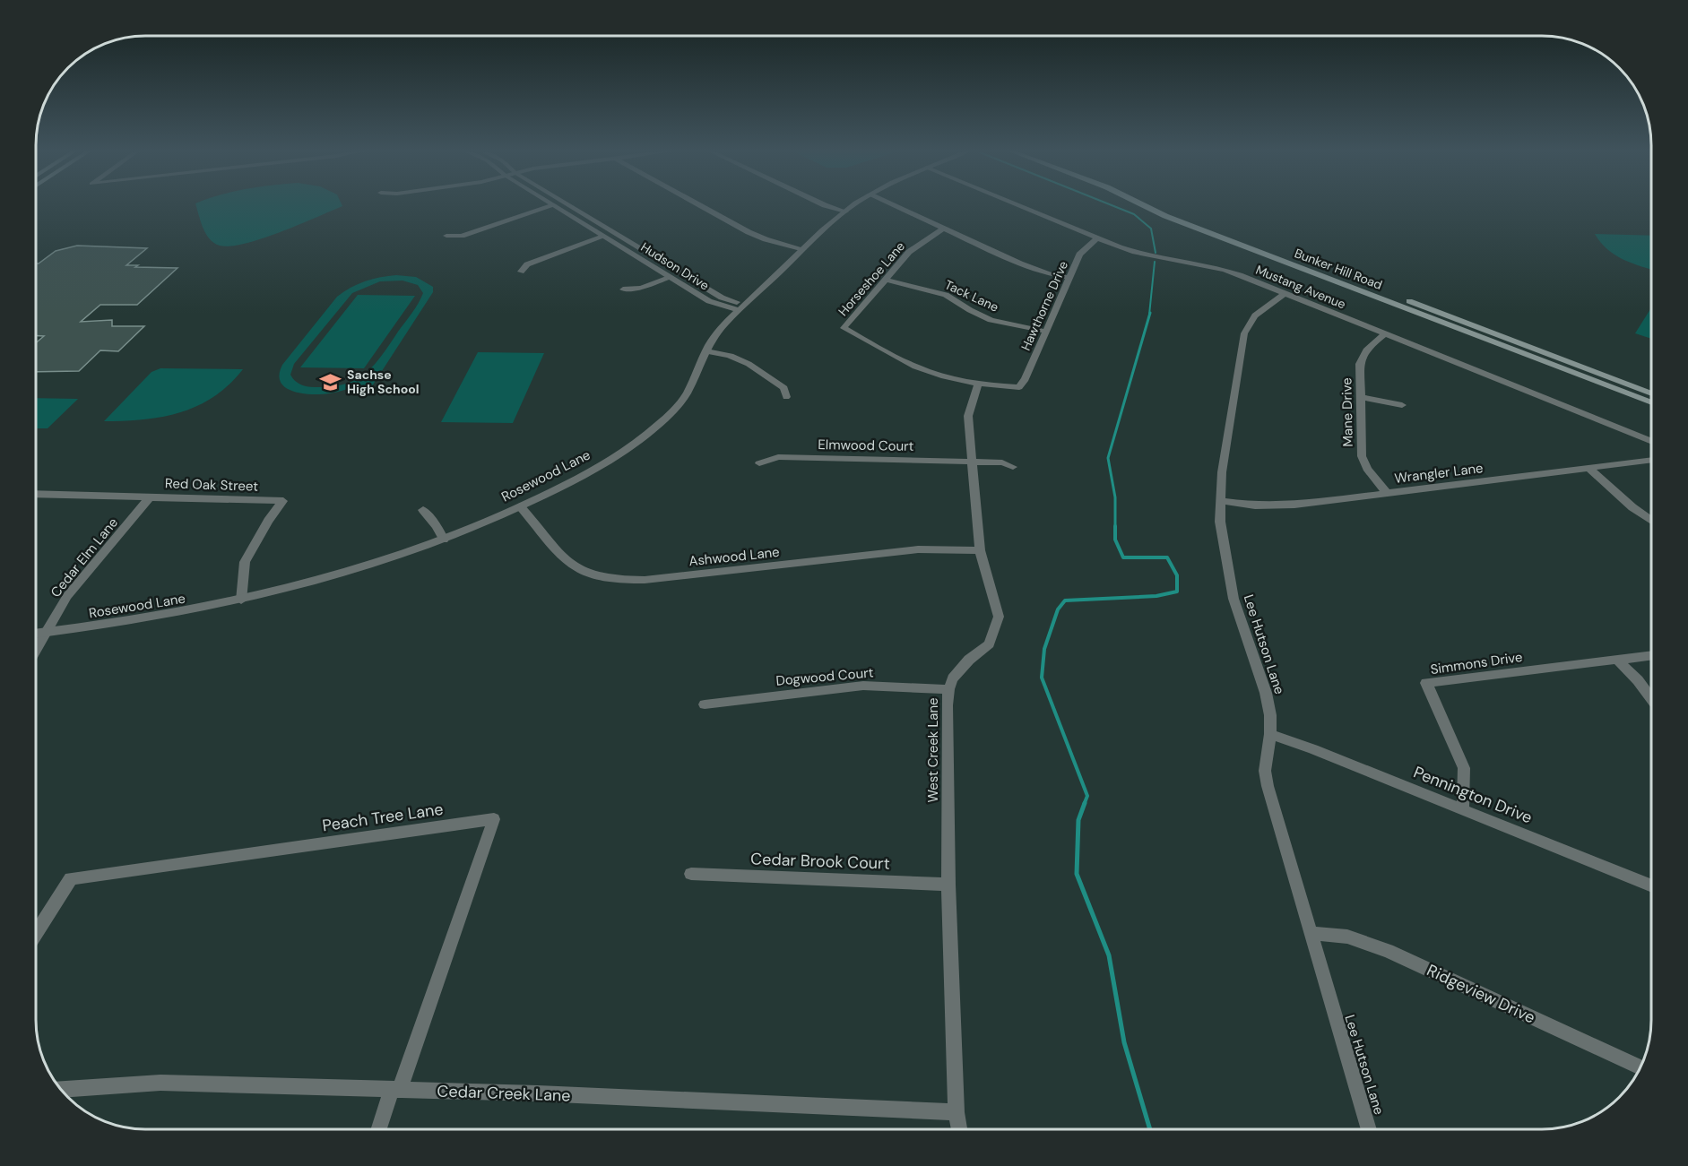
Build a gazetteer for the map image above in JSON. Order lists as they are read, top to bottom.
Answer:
{
  "streets": {
    "main road": ["Bunker Hill Road"],
    "street": [
      "Hudson Drive",
      "Horseshoe Lane",
      "Mustang Avenue",
      "Tack Lane",
      "Hawthorne Drive",
      "Mane Drive",
      "Elmwood Court",
      "Wrangler Lane",
      "Rosewood Lane",
      "Red Oak Street",
      "Ashwood Lane",
      "Cedar Elm Lane",
      "Lee Hutson Lane",
      "Simmons Drive",
      "Dogwood Court",
      "West Creek Lane",
      "Pennington Drive",
      "Peach Tree Lane",
      "Cedar Brook Court",
      "Ridgeview Drive",
      "Cedar Creek Lane"
    ]
  },
  "crossings": [
    ["Hudson Drive", "Rosewood Lane"],
    ["Horseshoe Lane", "Tack Lane"],
    ["Horseshoe Lane", "Hawthorne Drive"],
    ["Horseshoe Lane", "West Creek Lane"],
    ["Mustang Avenue", "Hawthorne Drive"],
    ["Mustang Avenue", "Mane Drive"],
    ["Mustang Avenue", "Lee Hutson Lane"],
    ["Tack Lane", "Hawthorne Drive"],
    ["Hawthorne Drive", "West Creek Lane"],
    ["Mane Drive", "Wrangler Lane"],
    ["Elmwood Court", "West Creek Lane"],
    ["Wrangler Lane", "Lee Hutson Lane"],
    ["Rosewood Lane", "Red Oak Street"],
    ["Rosewood Lane", "Ashwood Lane"],
    ["Rosewood Lane", "Cedar Elm Lane"],
    ["Red Oak Street", "Cedar Elm Lane"],
    ["Ashwood Lane", "West Creek Lane"],
    ["Lee Hutson Lane", "Pennington Drive"],
    ["Lee Hutson Lane", "Ridgeview Drive"],
    ["Simmons Drive", "Pennington Drive"],
    ["Dogwood Court", "West Creek Lane"],
    ["West Creek Lane", "Cedar Brook Court"],
    ["West Creek Lane", "Cedar Creek Lane"],
    ["Peach Tree Lane", "Cedar Creek Lane"]
  ],
  "places": {
    "school or university": ["Sachse High School"]
  }
}
